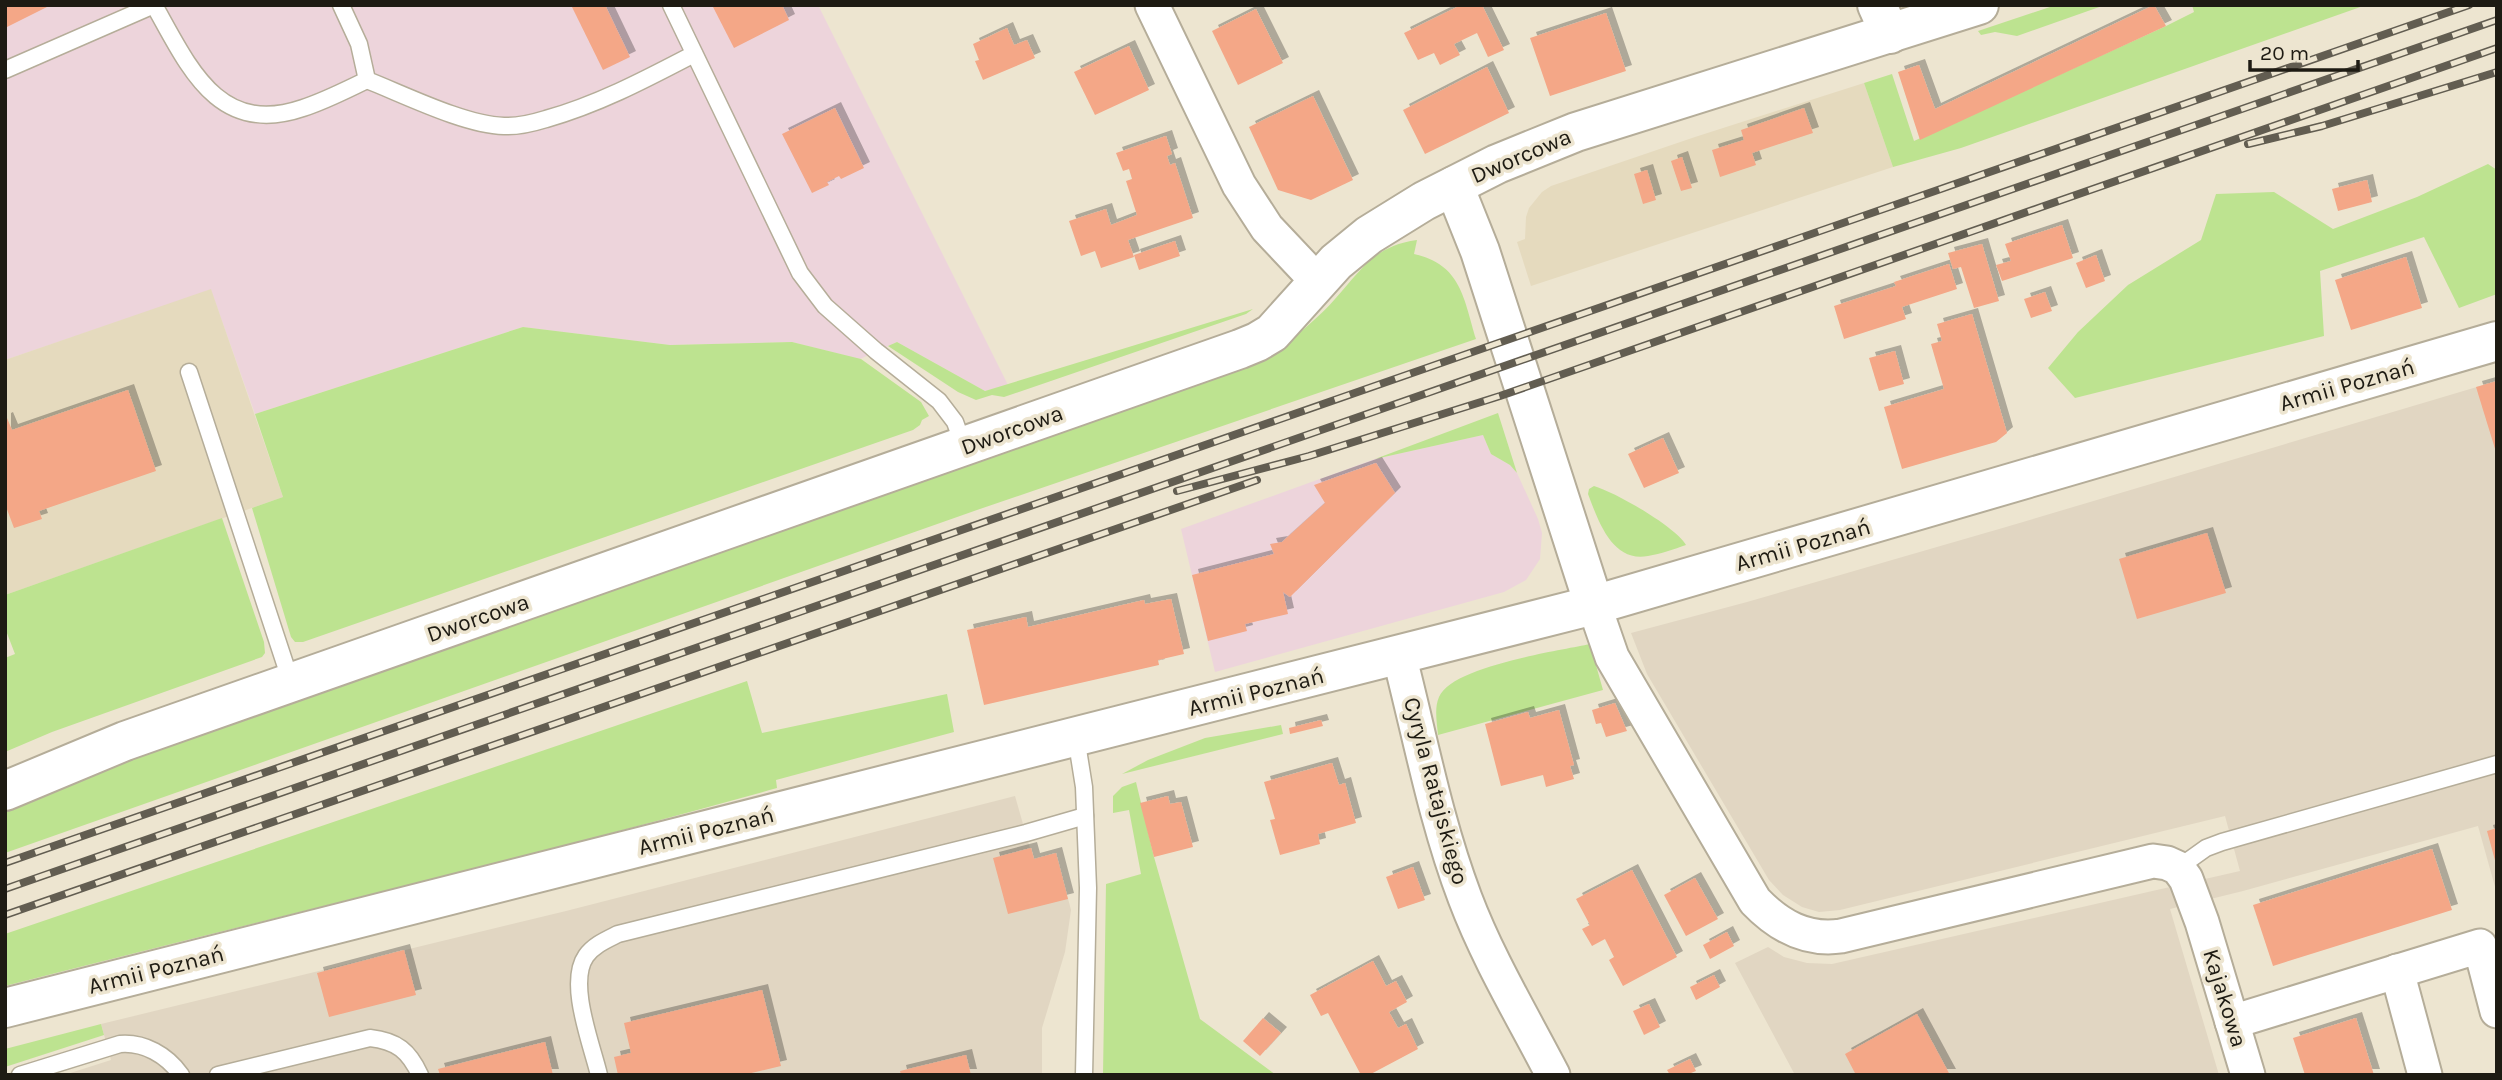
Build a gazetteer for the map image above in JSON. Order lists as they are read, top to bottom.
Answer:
{
  "streets": {
    "street": [
      "Dworcowa",
      "Armii Poznań",
      "Cyryla Ratajskiego",
      "Kajakowa"
    ]
  },
  "crossings": [
    ["Armii Poznań", "Cyryla Ratajskiego"]
  ],
  "scale_bar": "20 m"
}
